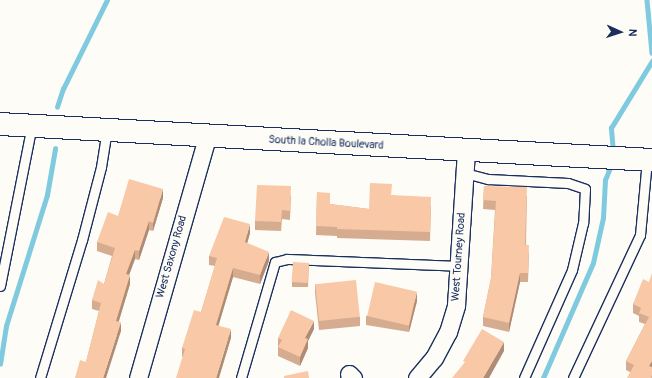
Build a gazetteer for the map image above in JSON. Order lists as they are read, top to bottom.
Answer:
{
  "streets": {
    "main road": ["South la Cholla Boulevard"],
    "street": ["West Saxony Road", "West Tourney Road"]
  },
  "crossings": [
    ["South la Cholla Boulevard", "West Saxony Road"],
    ["South la Cholla Boulevard", "West Tourney Road"]
  ],
  "north": "right"
}
